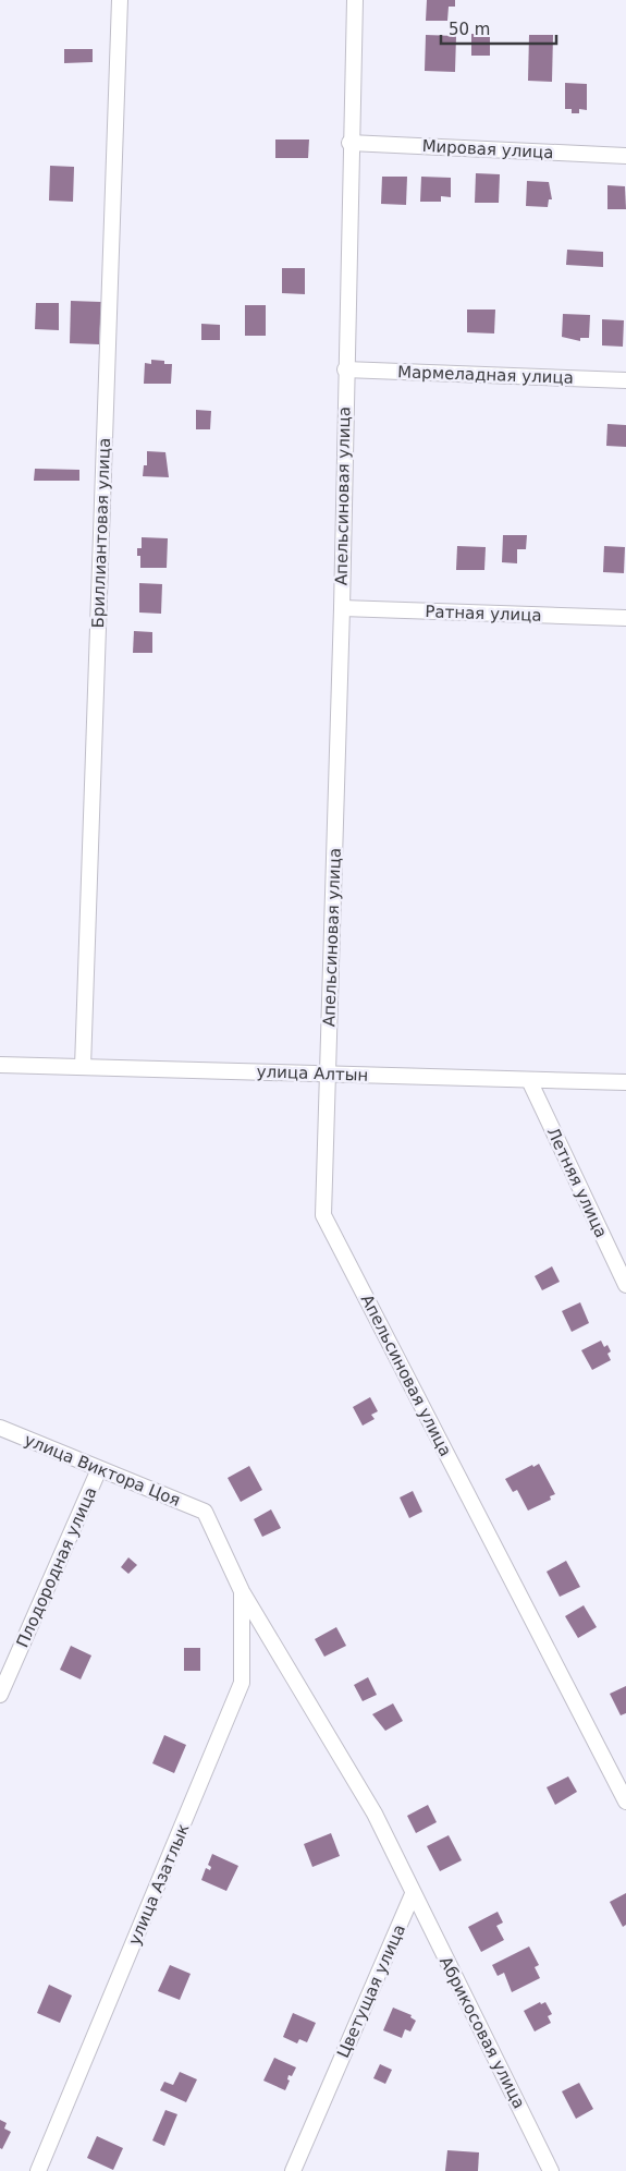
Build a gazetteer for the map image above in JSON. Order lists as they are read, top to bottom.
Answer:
{
  "streets": {
    "street": [
      "Мировая улица",
      "Мармеладная улица",
      "Апельсиновая улица",
      "Бриллиантовая улица",
      "Ратная улица",
      "улица Алтын",
      "Летняя улица",
      "улица Виктора Цоя",
      "Плодородная улица",
      "улица Азатлык",
      "Цветущая улица",
      "Абрикосовая улица"
    ]
  },
  "crossings": [
    ["Мировая улица", "Апельсиновая улица"],
    ["Мармеладная улица", "Апельсиновая улица"],
    ["Апельсиновая улица", "Ратная улица"],
    ["Апельсиновая улица", "улица Алтын"],
    ["Бриллиантовая улица", "улица Алтын"],
    ["улица Алтын", "Летняя улица"],
    ["улица Виктора Цоя", "Плодородная улица"],
    ["улица Виктора Цоя", "улица Азатлык"],
    ["Цветущая улица", "Абрикосовая улица"]
  ],
  "scale_bar": "50 m"
}
